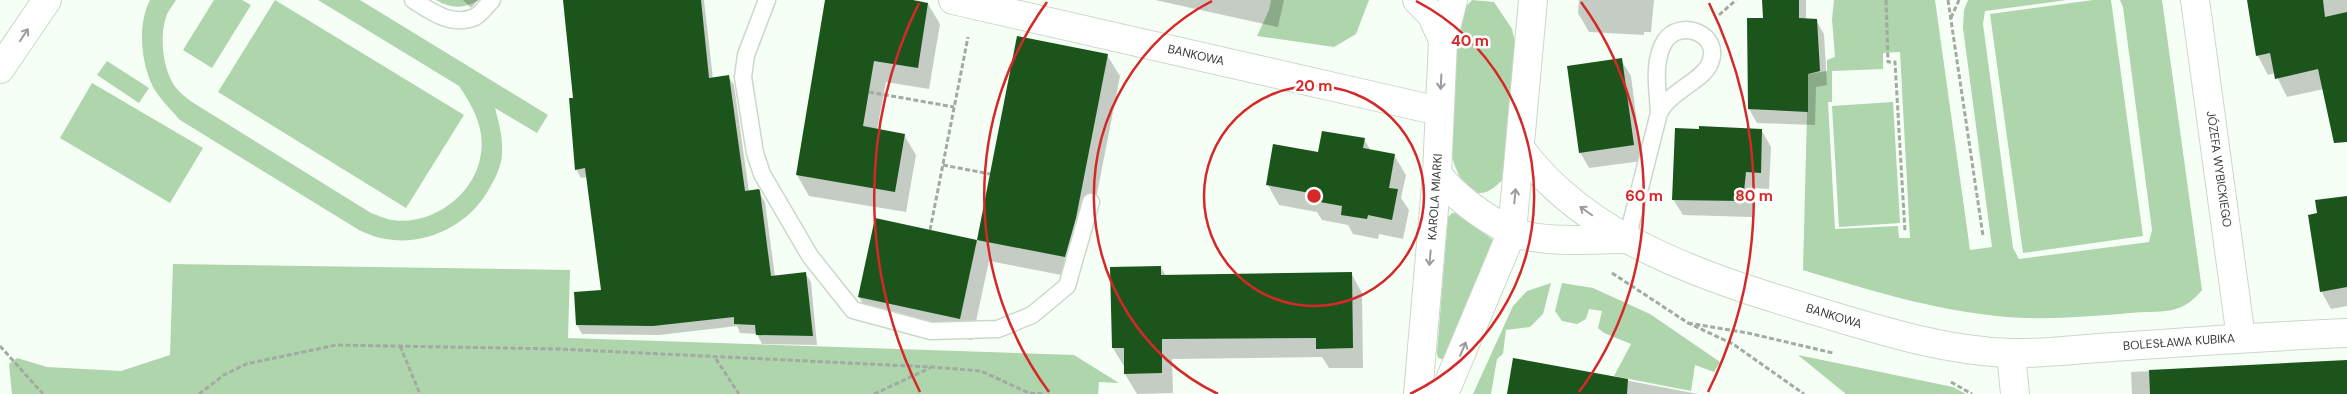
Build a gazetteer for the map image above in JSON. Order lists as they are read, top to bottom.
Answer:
{
  "streets": {
    "street": [
      "BANKOWA",
      "JÓZEFA WYBICKIEGO",
      "KAROLA MIARKI",
      "BOLESŁAWA KUBIKA"
    ]
  },
  "crossings": [
    ["BANKOWA", "KAROLA MIARKI"],
    ["BANKOWA", "BOLESŁAWA KUBIKA"],
    ["JÓZEFA WYBICKIEGO", "BOLESŁAWA KUBIKA"]
  ],
  "rings": [
    "40 m",
    "20 m",
    "60 m",
    "80 m"
  ]
}
